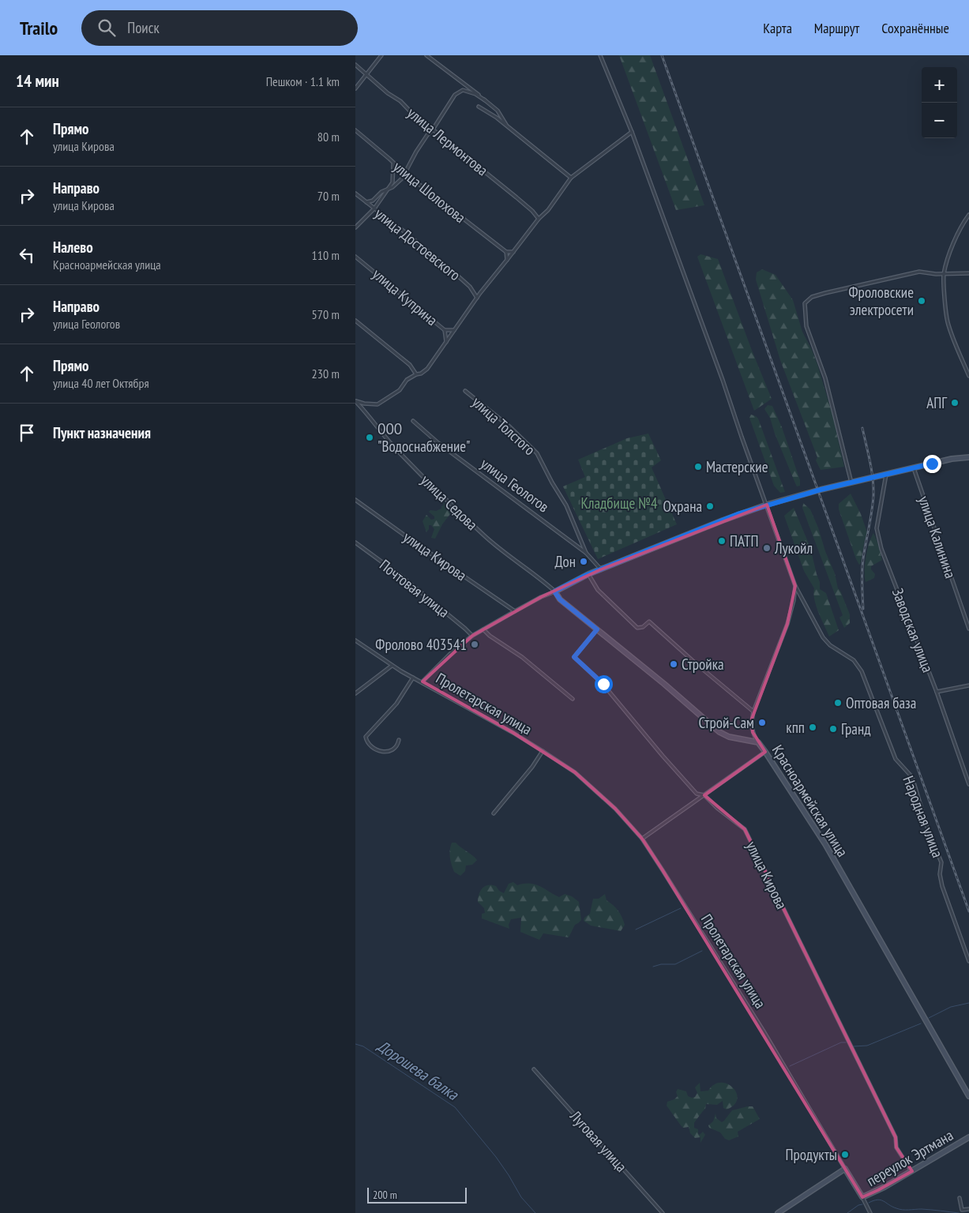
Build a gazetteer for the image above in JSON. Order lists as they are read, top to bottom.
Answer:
{
  "streets": {
    "street": [
      "улица Лермонтова",
      "улица Шолохова",
      "улица Достоевского",
      "улица Куприна",
      "улица Толстого",
      "улица Геологов",
      "улица Седова",
      "улица Калинина",
      "улица Кирова",
      "Почтовая улица",
      "Заводская улица",
      "Пролетарская улица",
      "Красноармейская улица",
      "Народная улица",
      "Луговая улица",
      "переулок Эртмана"
    ]
  },
  "crossings": [
    ["улица Толстого", "улица Геологов"],
    ["улица Седова", "Красноармейская улица"],
    ["улица Кирова", "Красноармейская улица"],
    ["улица Кирова", "переулок Эртмана"],
    ["Пролетарская улица", "переулок Эртмана"]
  ],
  "water": ["Дорошева балка"],
  "parks": ["Кладбище №4"],
  "places": [
    "Фроловские электросети",
    "АПГ",
    "ООО \"Водоснабжение\"",
    "Мастерские",
    "Охрана",
    "ПАТП",
    "Лукойл",
    "Дон",
    "Фролово 403541",
    "Стройка",
    "Оптовая база",
    "Строй-Сам",
    "кпп",
    "Гранд",
    "Продукты"
  ],
  "scale_bar": "200 m",
  "page": {
    "header": "Trailo",
    "search": "Поиск",
    "nav": ["Карта", "Маршрут", "Сохранённые"],
    "heading": ["14 мин", "Пешком · 1.1 km"],
    "map_buttons": ["+", "−"],
    "list": [
      ["Прямо", "улица Кирова", "80 m"],
      ["Направо", "улица Кирова", "70 m"],
      ["Налево", "Красноармейская улица", "110 m"],
      ["Направо", "улица Геологов", "570 m"],
      ["Прямо", "улица 40 лет Октября", "230 m"],
      "Пункт назначения"
    ],
    "scale": "200 m"
  }
}
